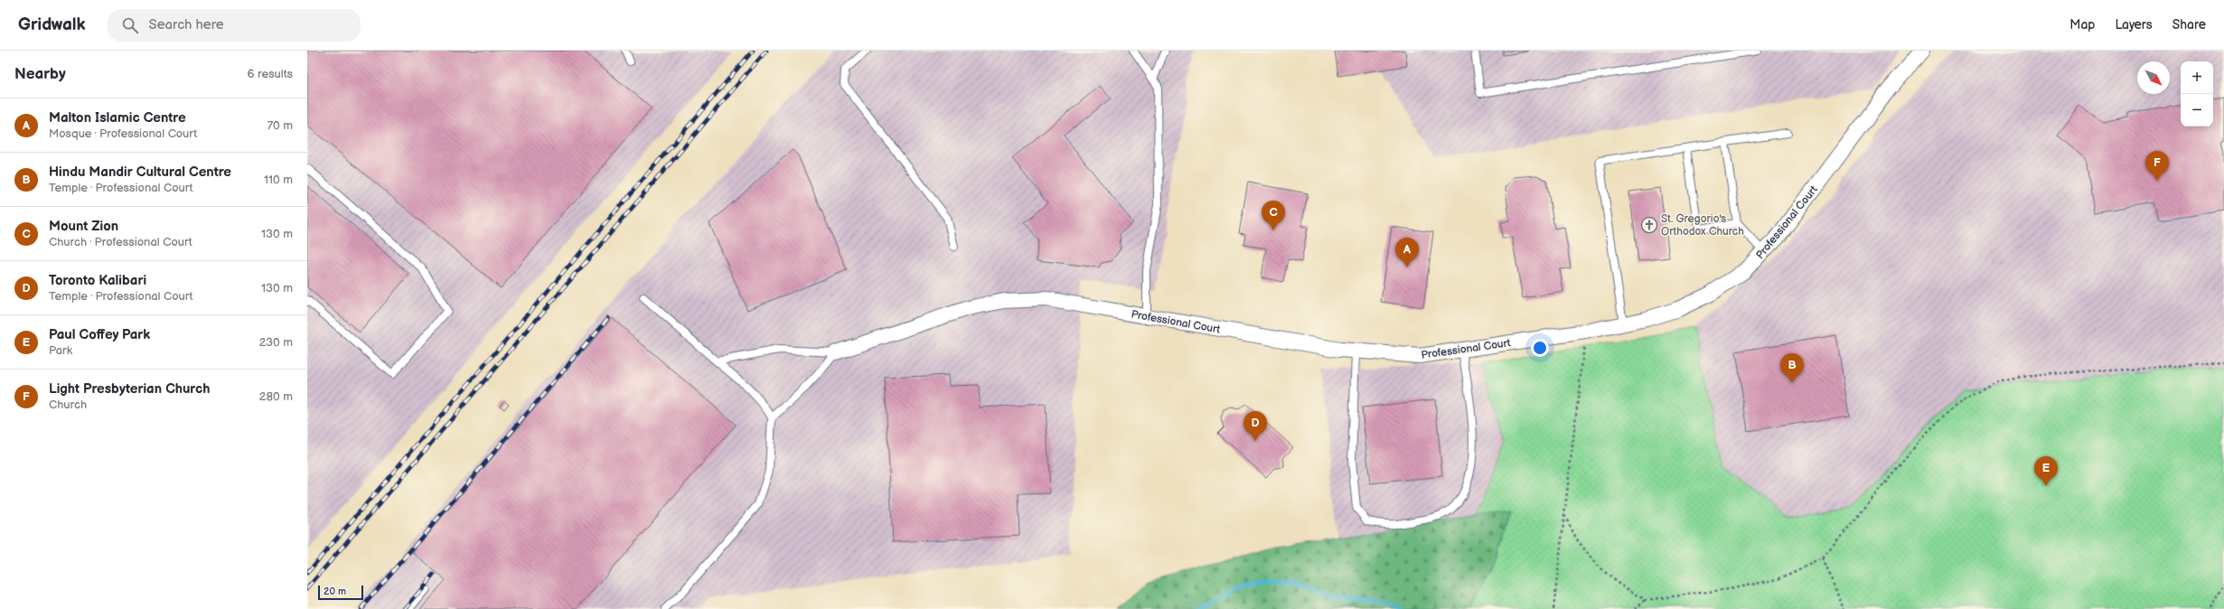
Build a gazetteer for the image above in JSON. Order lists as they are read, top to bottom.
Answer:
{
  "streets": {
    "street": ["Professional Court"]
  },
  "places": {
    "church": ["St. Gregorio's Orthodox Church"]
  },
  "scale_bar": "20 m",
  "north": "bottom right",
  "page": {
    "header": "Gridwalk",
    "search": "Search here",
    "nav": ["Map", "Layers", "Share"],
    "heading": ["Nearby", "6 results"],
    "map_buttons": ["+", "−"],
    "list": [
      {
        "mark": "A",
        "name": "Malton Islamic Centre",
        "note": "Mosque · Professional Court",
        "value": "70 m"
      },
      {
        "mark": "B",
        "name": "Hindu Mandir Cultural Centre",
        "note": "Temple · Professional Court",
        "value": "110 m"
      },
      {
        "mark": "C",
        "name": "Mount Zion",
        "note": "Church · Professional Court",
        "value": "130 m"
      },
      {
        "mark": "D",
        "name": "Toronto Kalibari",
        "note": "Temple · Professional Court",
        "value": "130 m"
      },
      {
        "mark": "E",
        "name": "Paul Coffey Park",
        "note": "Park",
        "value": "230 m"
      },
      {
        "mark": "F",
        "name": "Light Presbyterian Church",
        "note": "Church",
        "value": "280 m"
      }
    ],
    "pins": [
      "F",
      "C",
      "A",
      "B",
      "D",
      "E"
    ],
    "scale": "20 m"
  }
}
